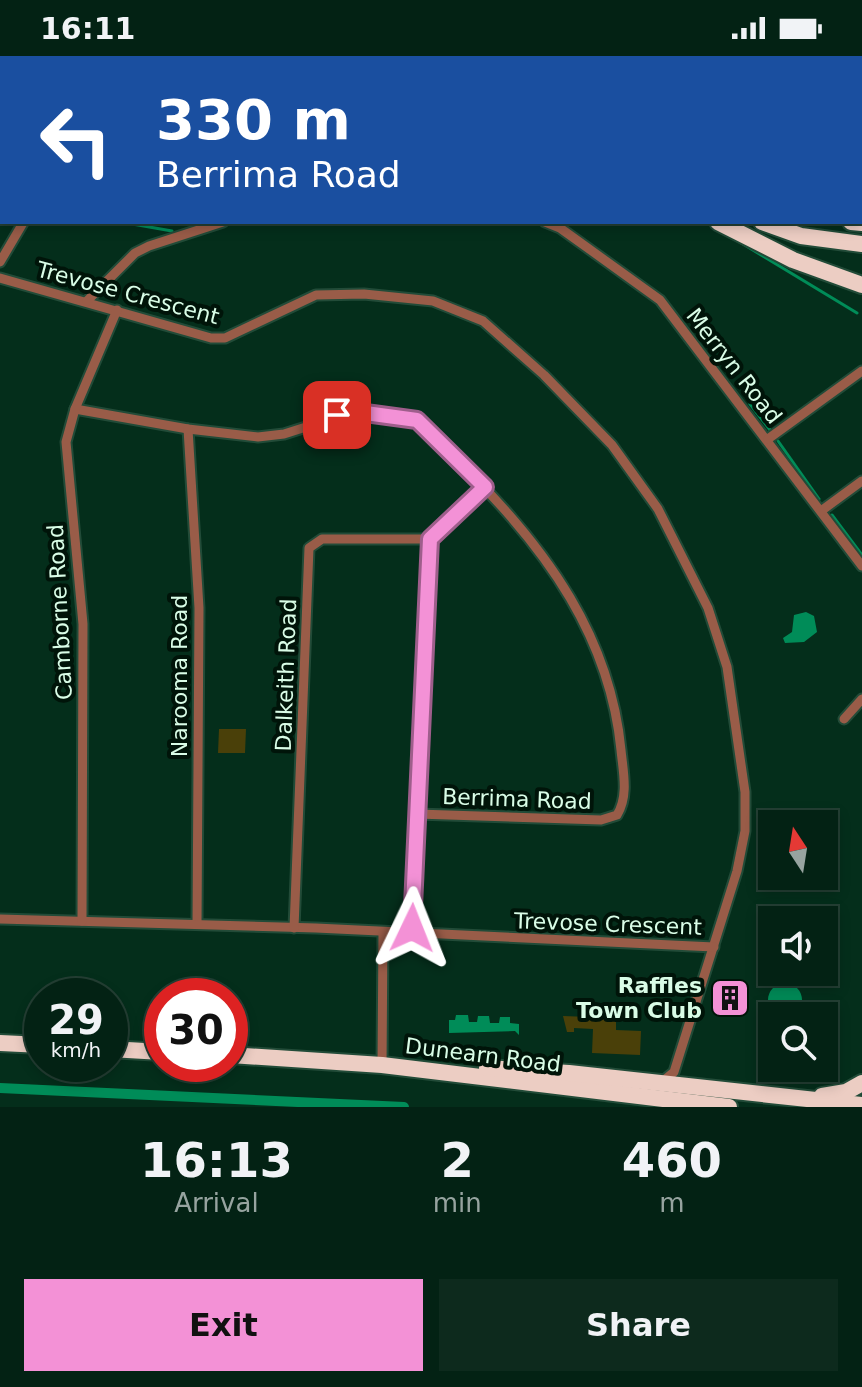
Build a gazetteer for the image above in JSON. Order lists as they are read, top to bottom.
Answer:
{
  "streets": {
    "highway": ["Dunearn Road"],
    "street": [
      "Trevose Crescent",
      "Merryn Road",
      "Camborne Road",
      "Dalkeith Road",
      "Narooma Road",
      "Berrima Road"
    ]
  },
  "crossings": [
    ["Trevose Crescent", "Camborne Road"],
    ["Trevose Crescent", "Dalkeith Road"],
    ["Trevose Crescent", "Narooma Road"],
    ["Camborne Road", "Berrima Road"],
    ["Narooma Road", "Berrima Road"]
  ],
  "places": {
    "building": ["Raffles Town Club"]
  },
  "north": "top",
  "page": {
    "status": "16:11",
    "turn": ["330 m", "Berrima Road"],
    "speed": "29 km/h",
    "limit": "30",
    "eta": [
      "16:13",
      "Arrival",
      "2",
      "min",
      "460",
      "m"
    ],
    "buttons": ["Exit", "Share"]
  }
}
